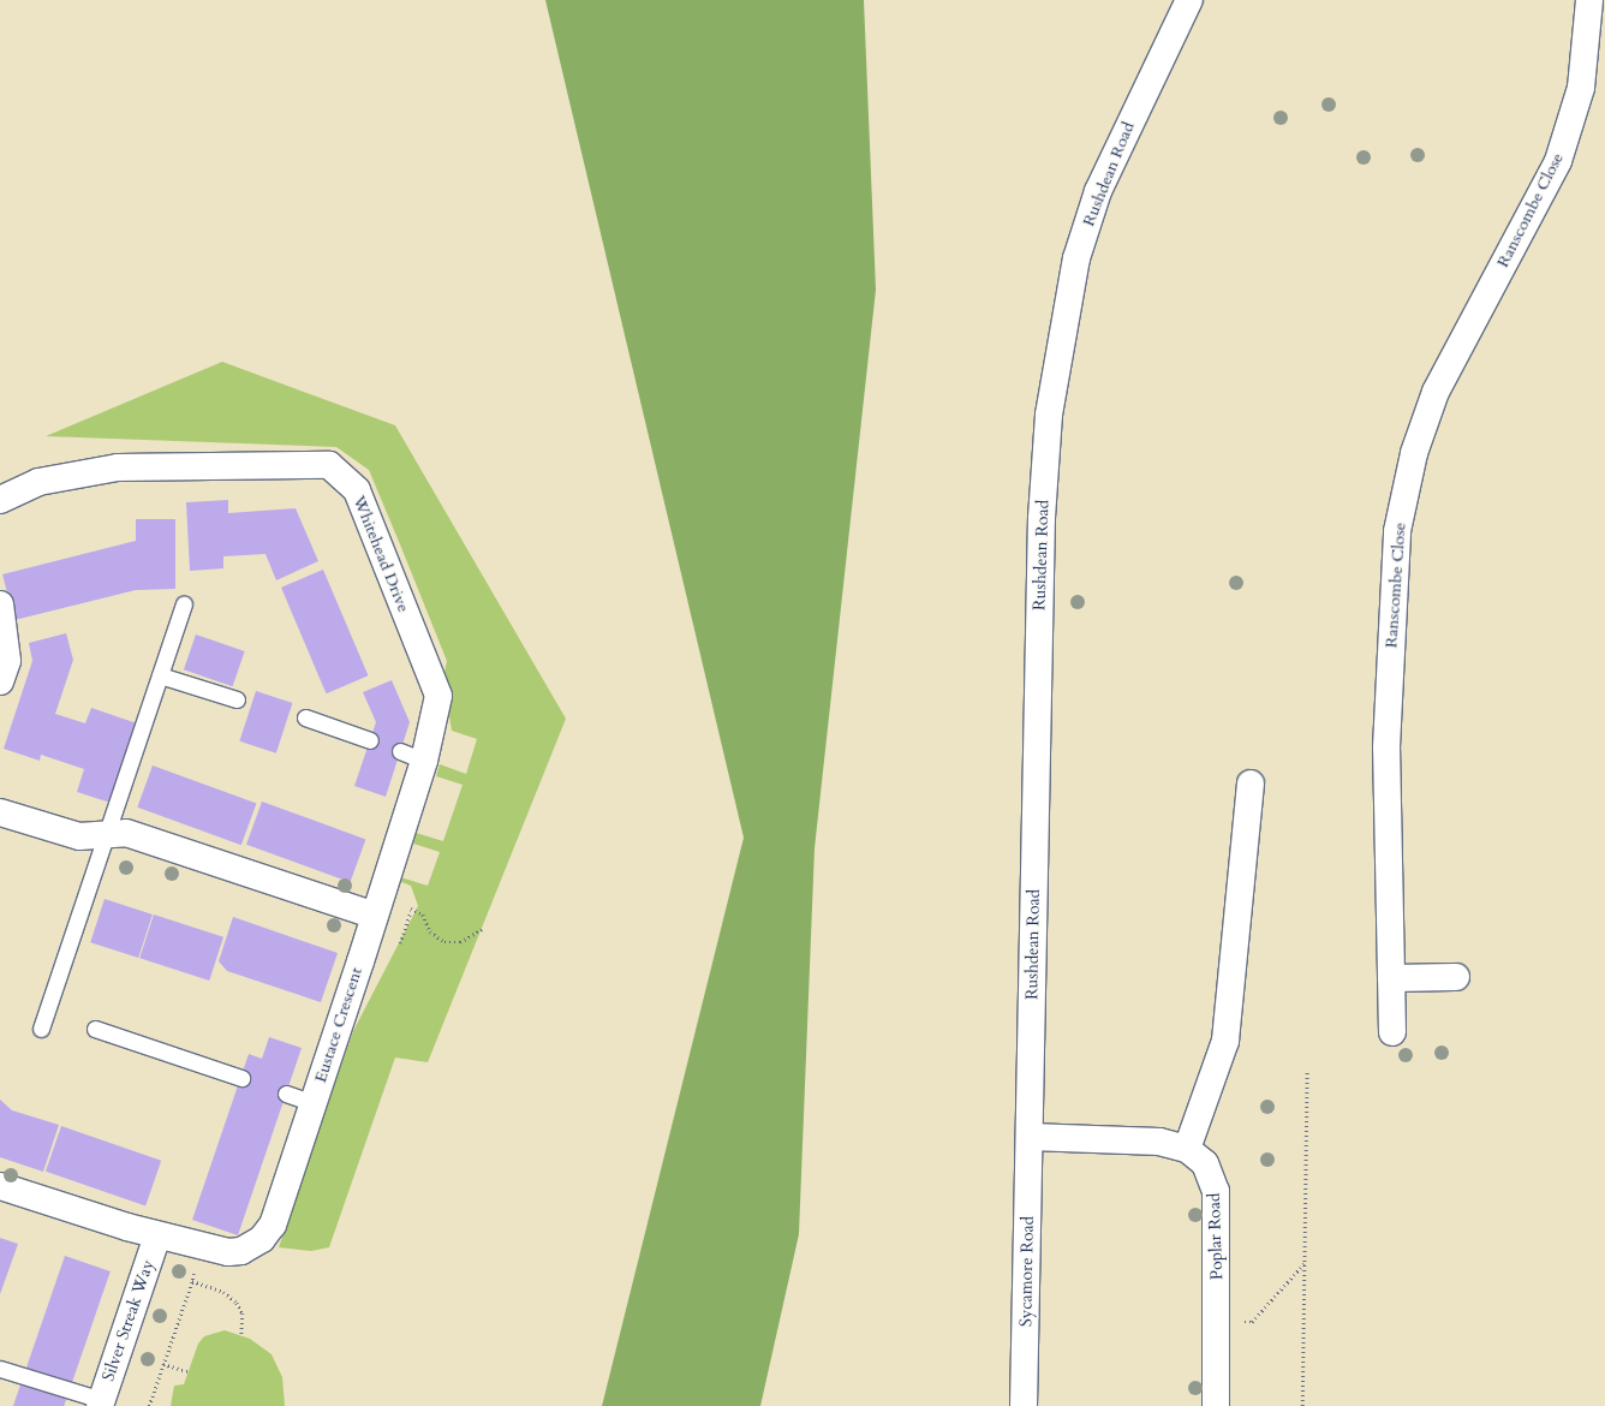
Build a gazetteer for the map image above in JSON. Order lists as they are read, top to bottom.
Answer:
{
  "streets": {
    "street": [
      "Rushdean Road",
      "Ranscombe Close",
      "Whitehead Drive",
      "Eustace Crescent",
      "Poplar Road",
      "Sycamore Road",
      "Silver Streak Way"
    ]
  },
  "crossings": [
    ["Rushdean Road", "Poplar Road"],
    ["Rushdean Road", "Sycamore Road"],
    ["Whitehead Drive", "Eustace Crescent"],
    ["Eustace Crescent", "Silver Streak Way"],
    ["Poplar Road", "Sycamore Road"]
  ]
}
